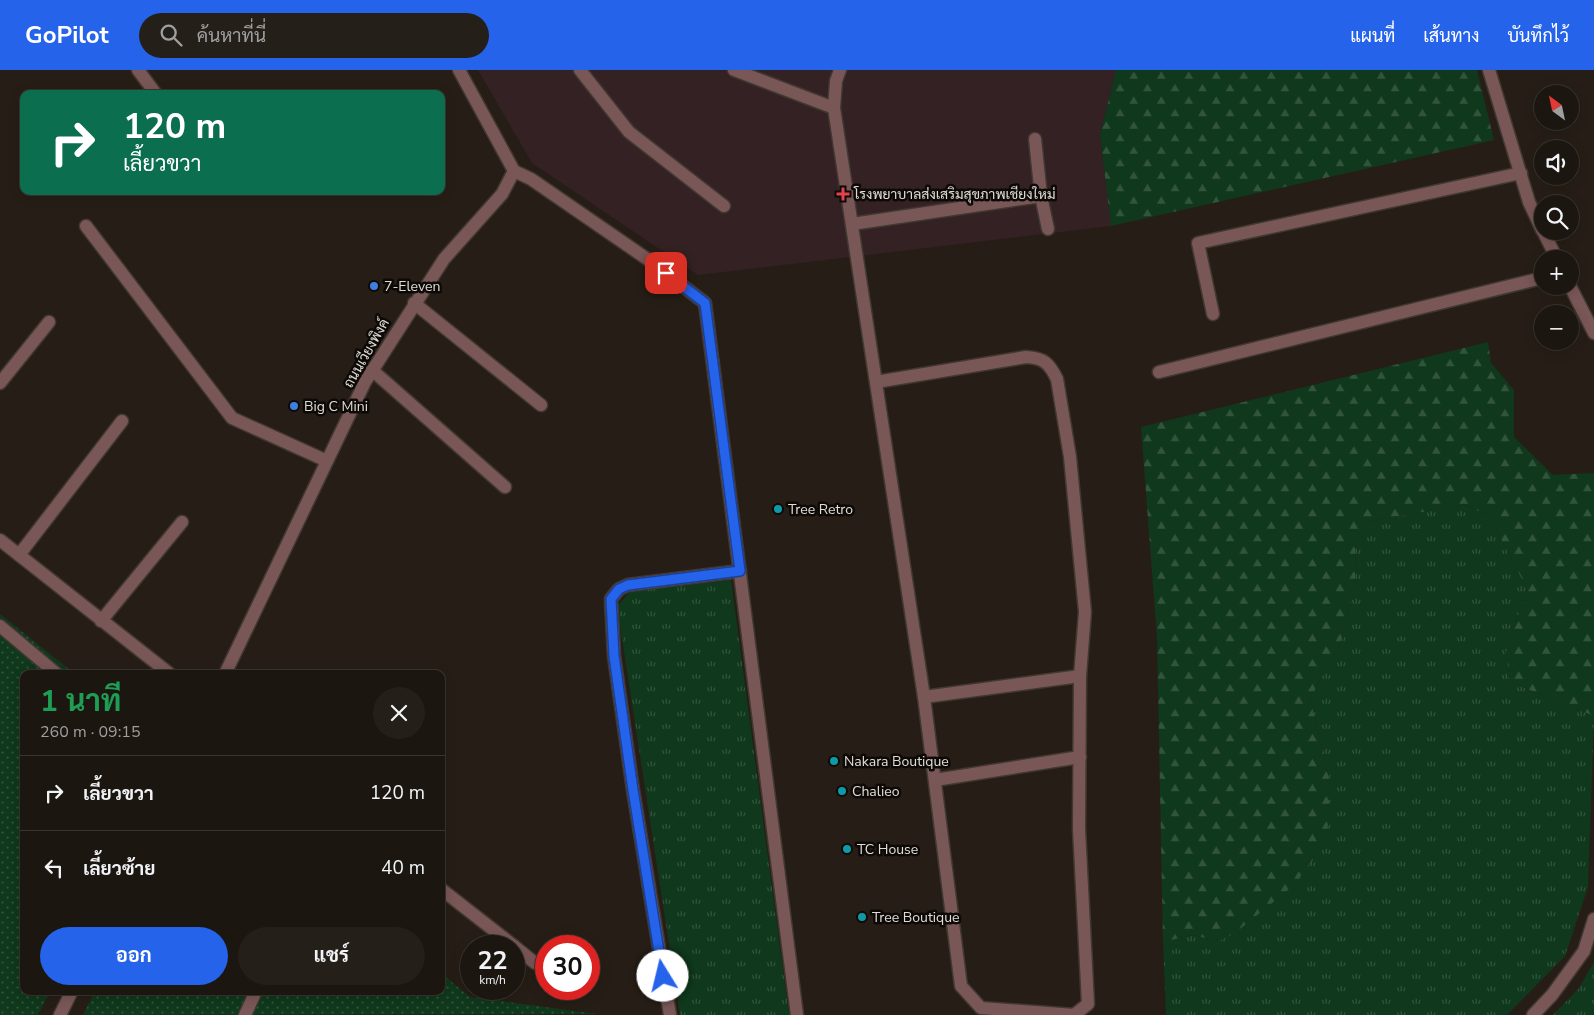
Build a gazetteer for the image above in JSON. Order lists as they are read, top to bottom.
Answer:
{
  "streets": {
    "street": ["ถนนเวียงพิงค์"]
  },
  "places": {
    "health": ["โรงพยาบาลส่งเสริมสุขภาพเชียงใหม่"],
    "other": [
      "7-Eleven",
      "Big C Mini",
      "Tree Retro",
      "Nakara Boutique",
      "Chalieo",
      "TC House",
      "Tree Boutique"
    ]
  },
  "north": "top left",
  "page": {
    "header": "GoPilot",
    "search": "ค้นหาที่นี่",
    "nav": ["แผนที่", "เส้นทาง", "บันทึกไว้"],
    "map_buttons": ["+", "−"],
    "turn": ["120 m", "เลี้ยวขวา"],
    "heading": ["1 นาที", "260 m · 09:15"],
    "list": [
      {
        "name": "เลี้ยวขวา",
        "value": "120 m"
      },
      {
        "name": "เลี้ยวซ้าย",
        "value": "40 m"
      }
    ],
    "buttons": ["ออก", "แชร์"],
    "speed": "22 km/h",
    "limit": "30"
  }
}
